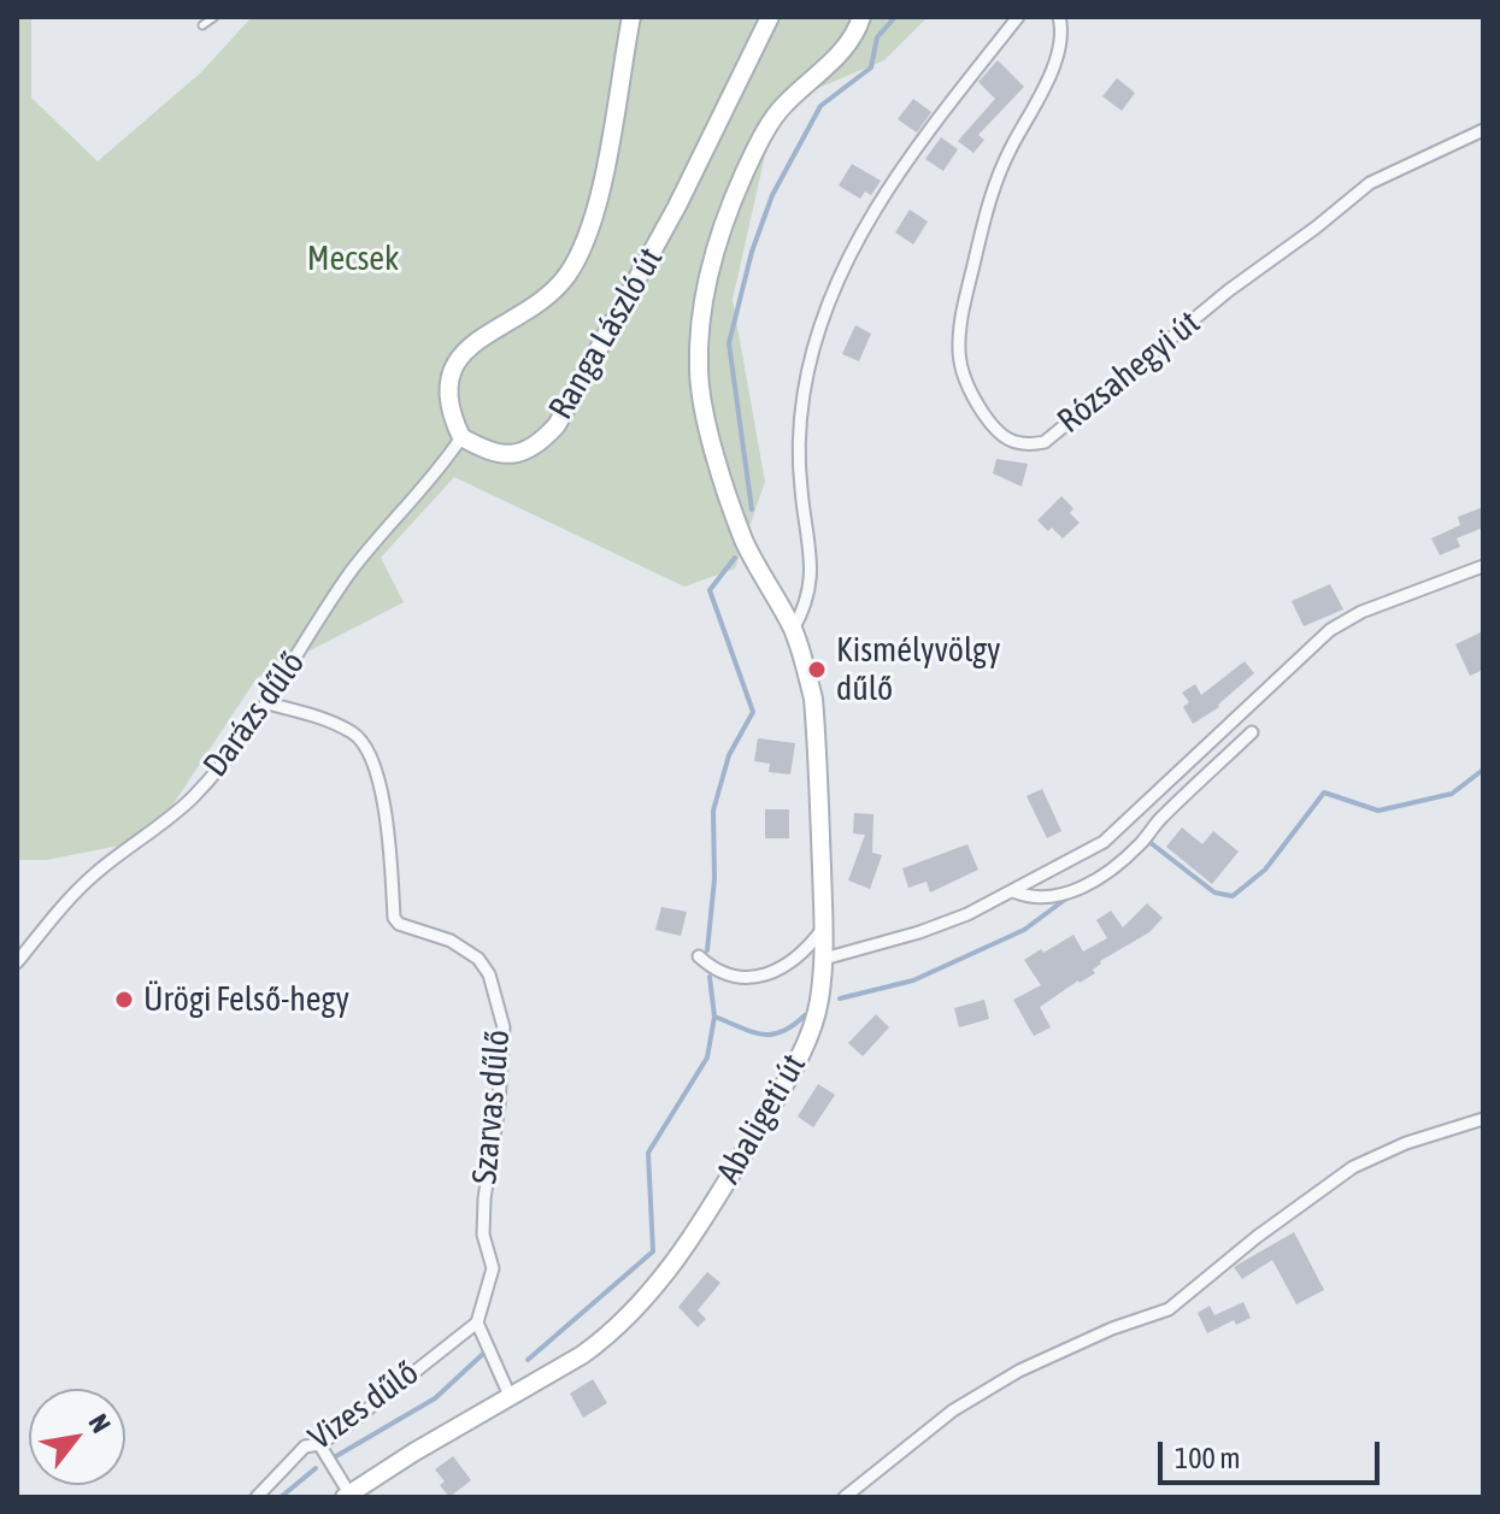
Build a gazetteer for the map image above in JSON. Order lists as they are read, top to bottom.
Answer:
{
  "streets": {
    "main road": ["Ranga László út", "Abaligeti út"],
    "street": [
      "Rózsahegyi út",
      "Darázs dűlő",
      "Szarvas dűlő",
      "Vizes dűlő"
    ]
  },
  "crossings": [
    ["Ranga László út", "Darázs dűlő"],
    ["Darázs dűlő", "Szarvas dűlő"],
    ["Szarvas dűlő", "Vizes dűlő"]
  ],
  "parks": ["Mecsek"],
  "places": ["Kismélyvölgy dűlő", "Ürögi Felső-hegy"],
  "scale_bar": "100 m",
  "north": "top right"
}
